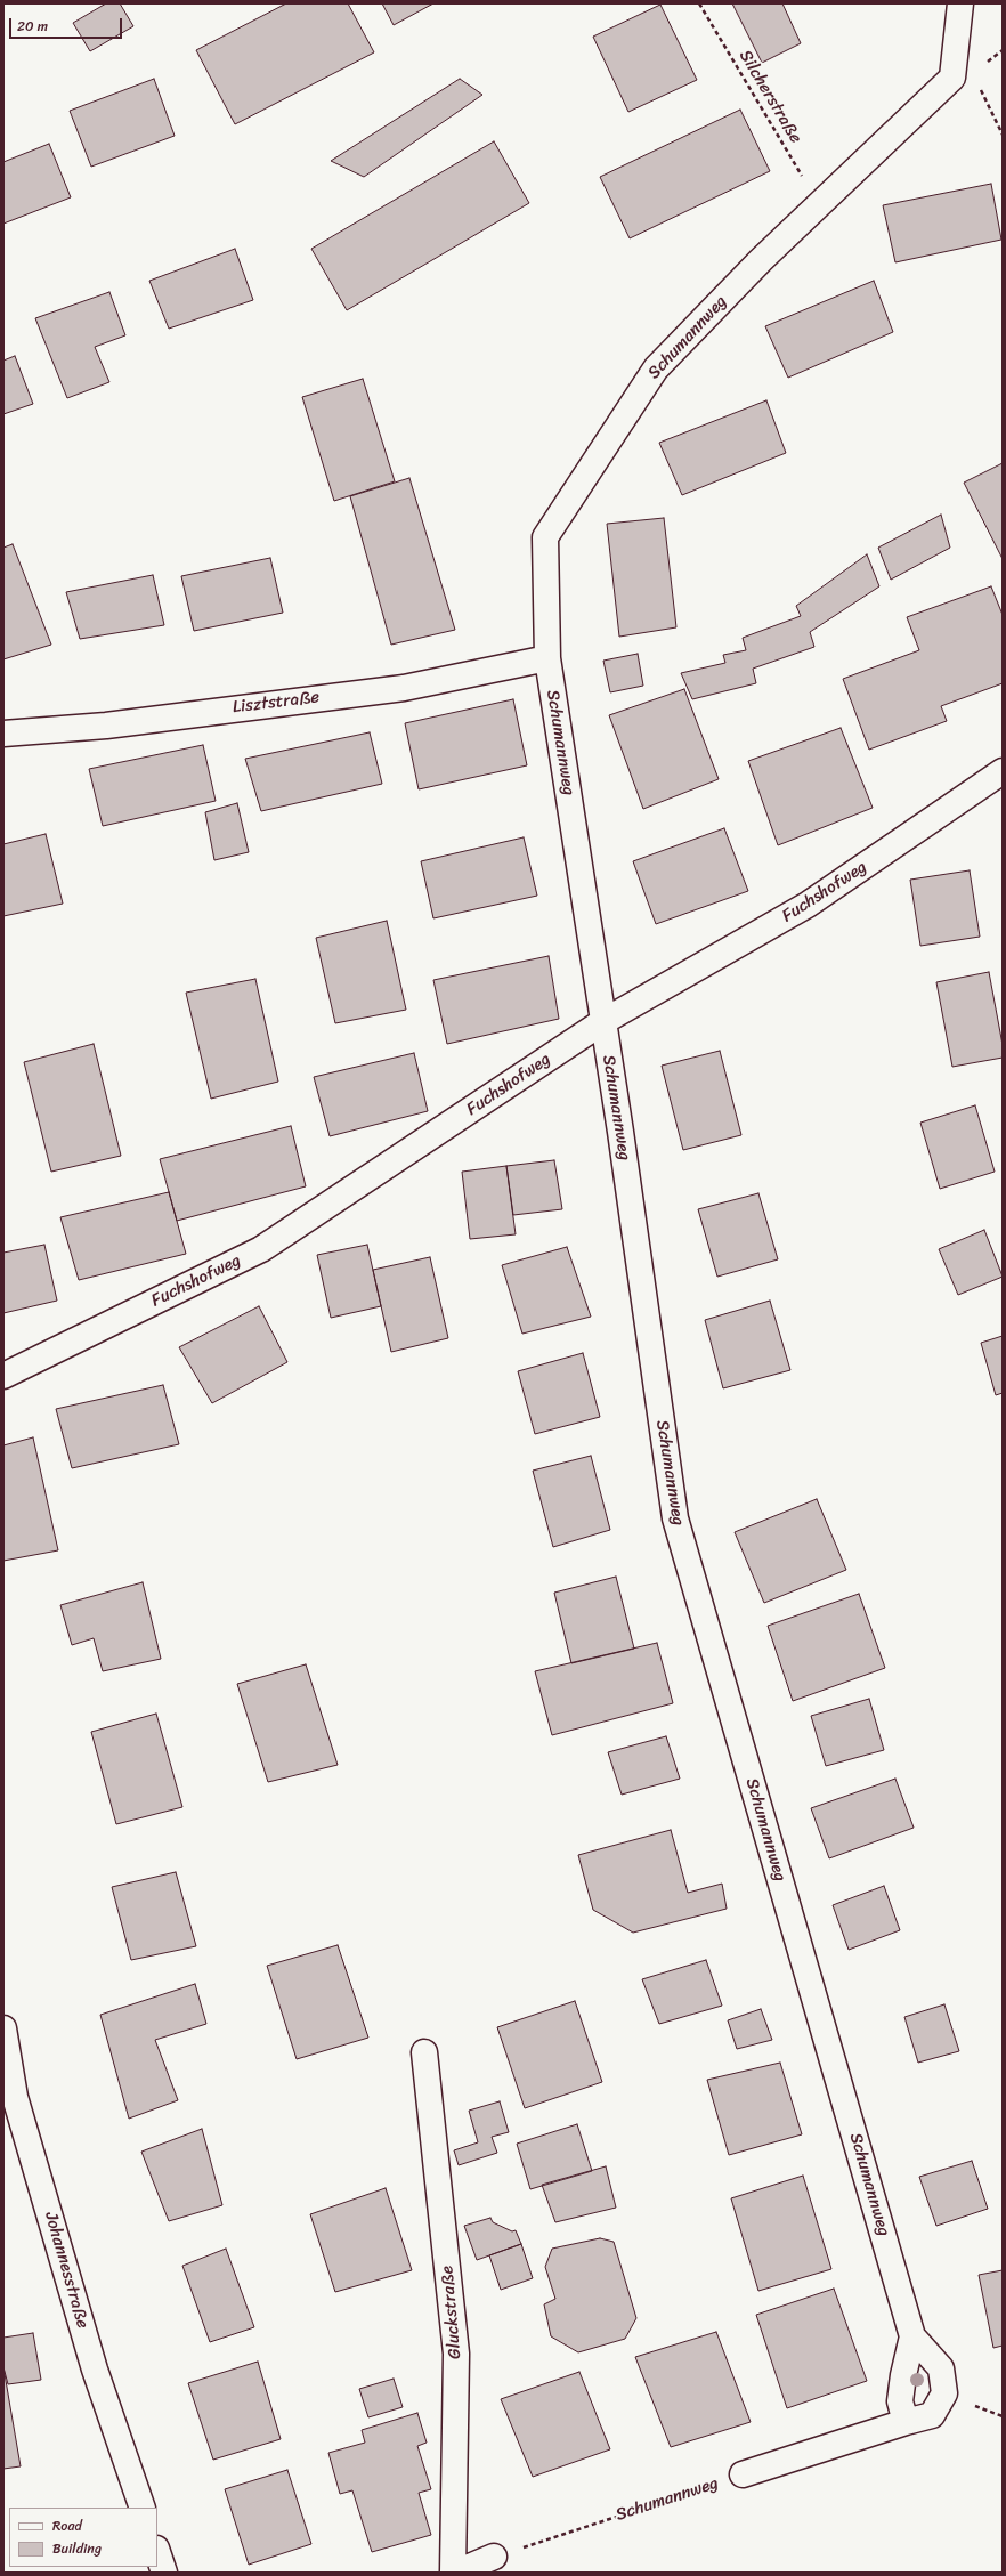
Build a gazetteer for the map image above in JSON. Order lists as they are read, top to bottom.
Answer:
{
  "streets": {
    "street": [
      "Schumannweg",
      "Lisztstraße",
      "Fuchshofweg",
      "Johannesstraße",
      "Gluckstraße"
    ],
    "path": ["Silcherstraße"]
  },
  "crossings": [
    ["Silcherstraße", "Schumannweg"],
    ["Schumannweg", "Lisztstraße"],
    ["Schumannweg", "Fuchshofweg"]
  ],
  "legend": ["Road", "Building"],
  "scale_bar": "20 m"
}
